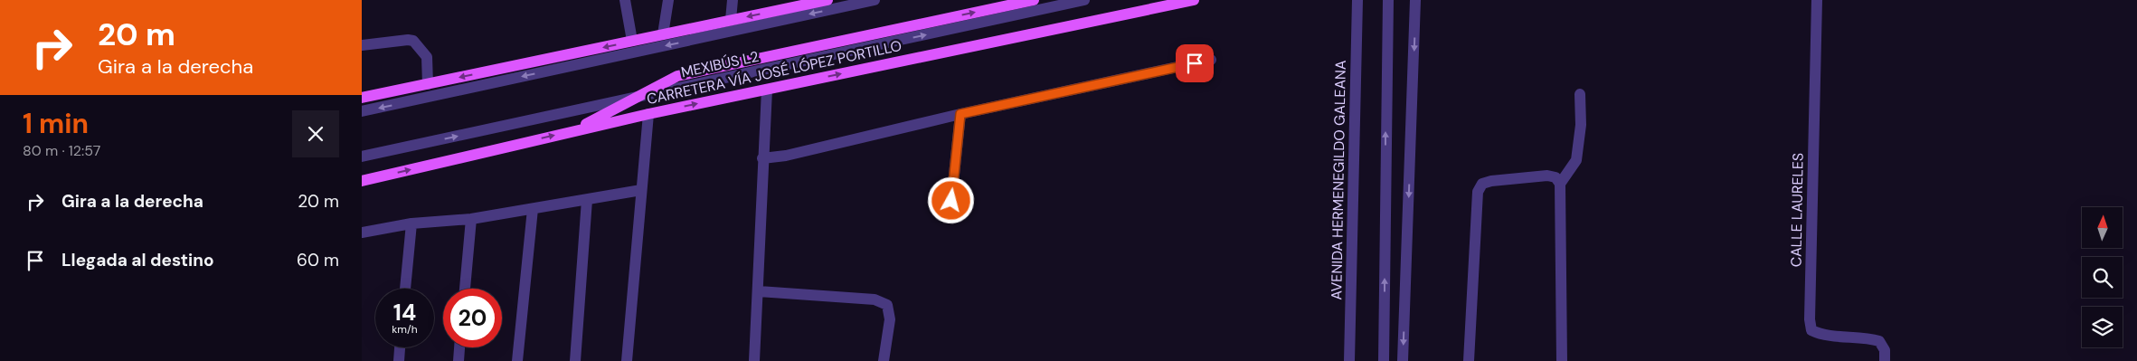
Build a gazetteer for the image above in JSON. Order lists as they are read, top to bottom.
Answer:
{
  "streets": {
    "main road": ["CARRETERA VÍA JOSÉ LÓPEZ PORTILLO"],
    "street": ["MEXIBÚS L2", "AVENIDA HERMENEGILDO GALEANA", "CALLE LAURELES"]
  },
  "north": "top",
  "page": {
    "turn": ["20 m", "Gira a la derecha"],
    "heading": ["1 min", "80 m · 12:57"],
    "list": [
      {
        "name": "Gira a la derecha",
        "value": "20 m"
      },
      {
        "name": "Llegada al destino",
        "value": "60 m"
      }
    ],
    "speed": "14 km/h",
    "limit": "20"
  }
}
